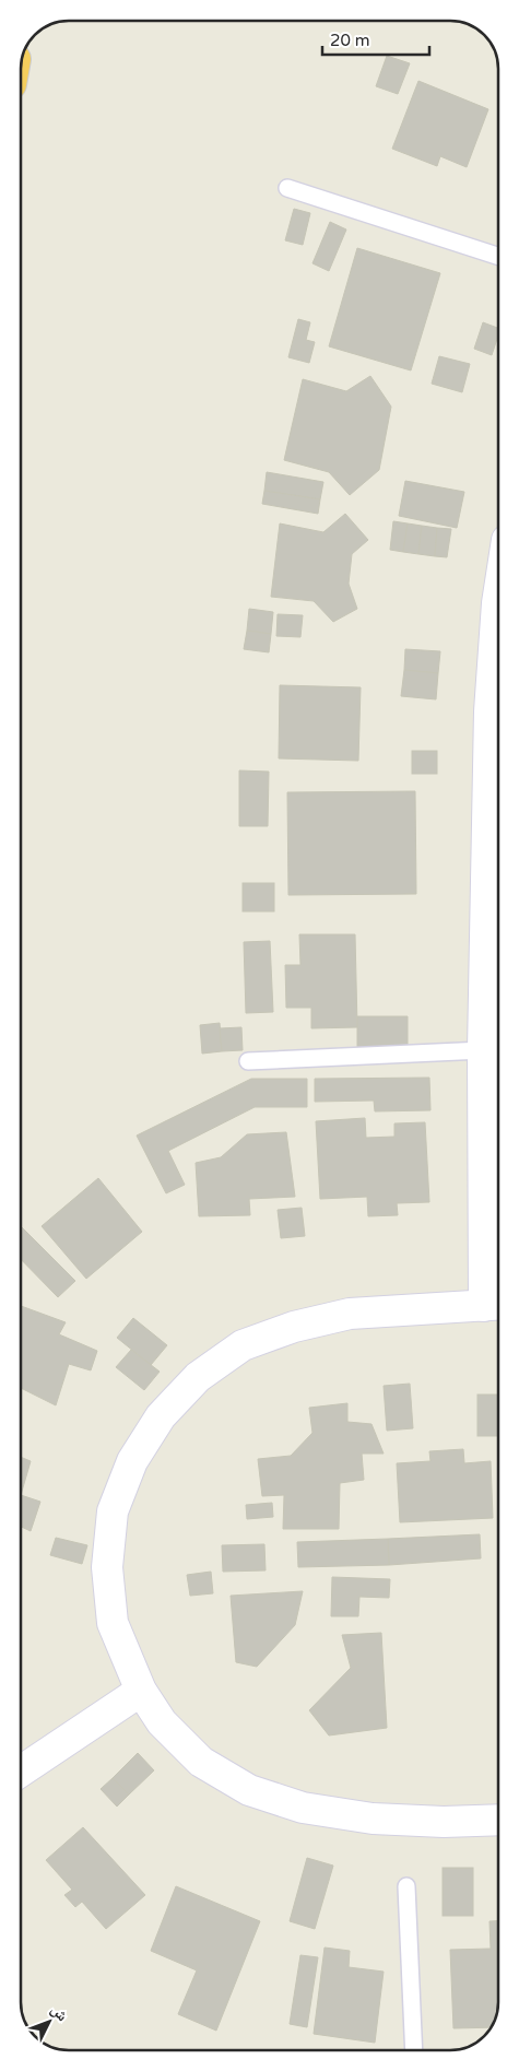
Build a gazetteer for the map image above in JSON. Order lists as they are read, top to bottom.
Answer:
{
  "scale_bar": "20 m",
  "north": "top right"
}
